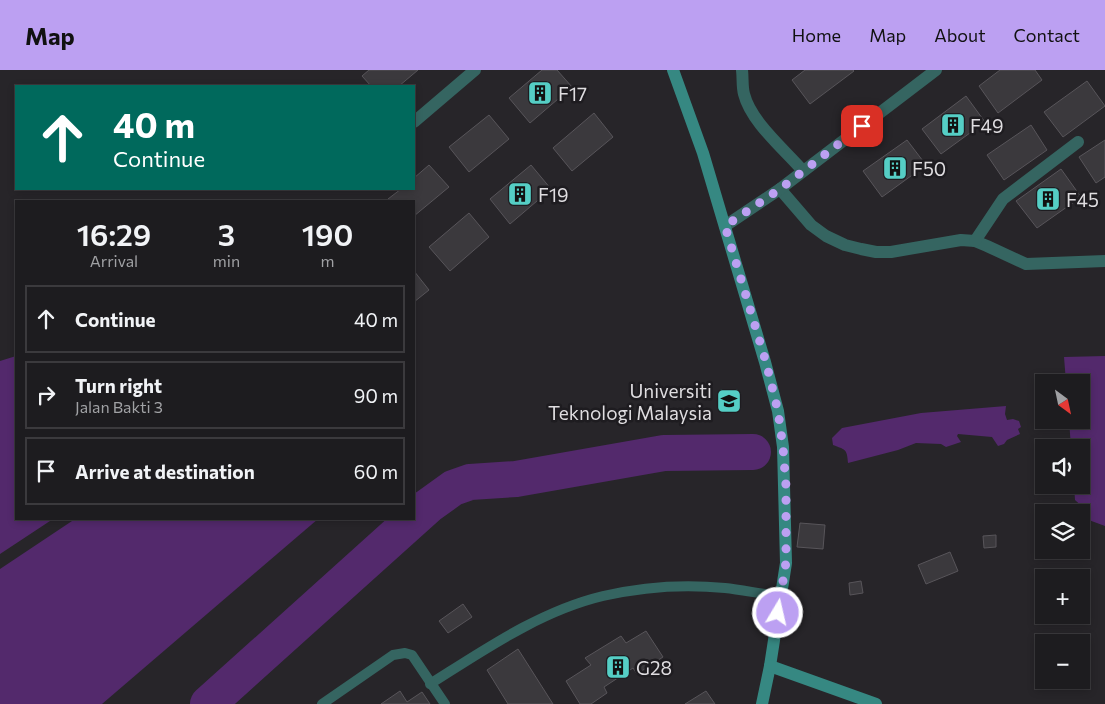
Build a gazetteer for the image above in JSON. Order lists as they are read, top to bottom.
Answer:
{
  "places": {
    "building": [
      "F17",
      "F49",
      "F50",
      "F19",
      "F45",
      "G28"
    ],
    "school or university": ["Universiti Teknologi Malaysia"]
  },
  "north": "bottom right",
  "page": {
    "header": "Map",
    "nav": [
      "Home",
      "Map",
      "About",
      "Contact"
    ],
    "turn": ["40 m", "Continue"],
    "eta": [
      "16:29",
      "Arrival",
      "3",
      "min",
      "190",
      "m"
    ],
    "list": [
      {
        "name": "Continue",
        "value": "40 m"
      },
      {
        "name": "Turn right",
        "note": "Jalan Bakti 3",
        "value": "90 m"
      },
      {
        "name": "Arrive at destination",
        "value": "60 m"
      }
    ],
    "map_buttons": ["+", "−"]
  }
}
